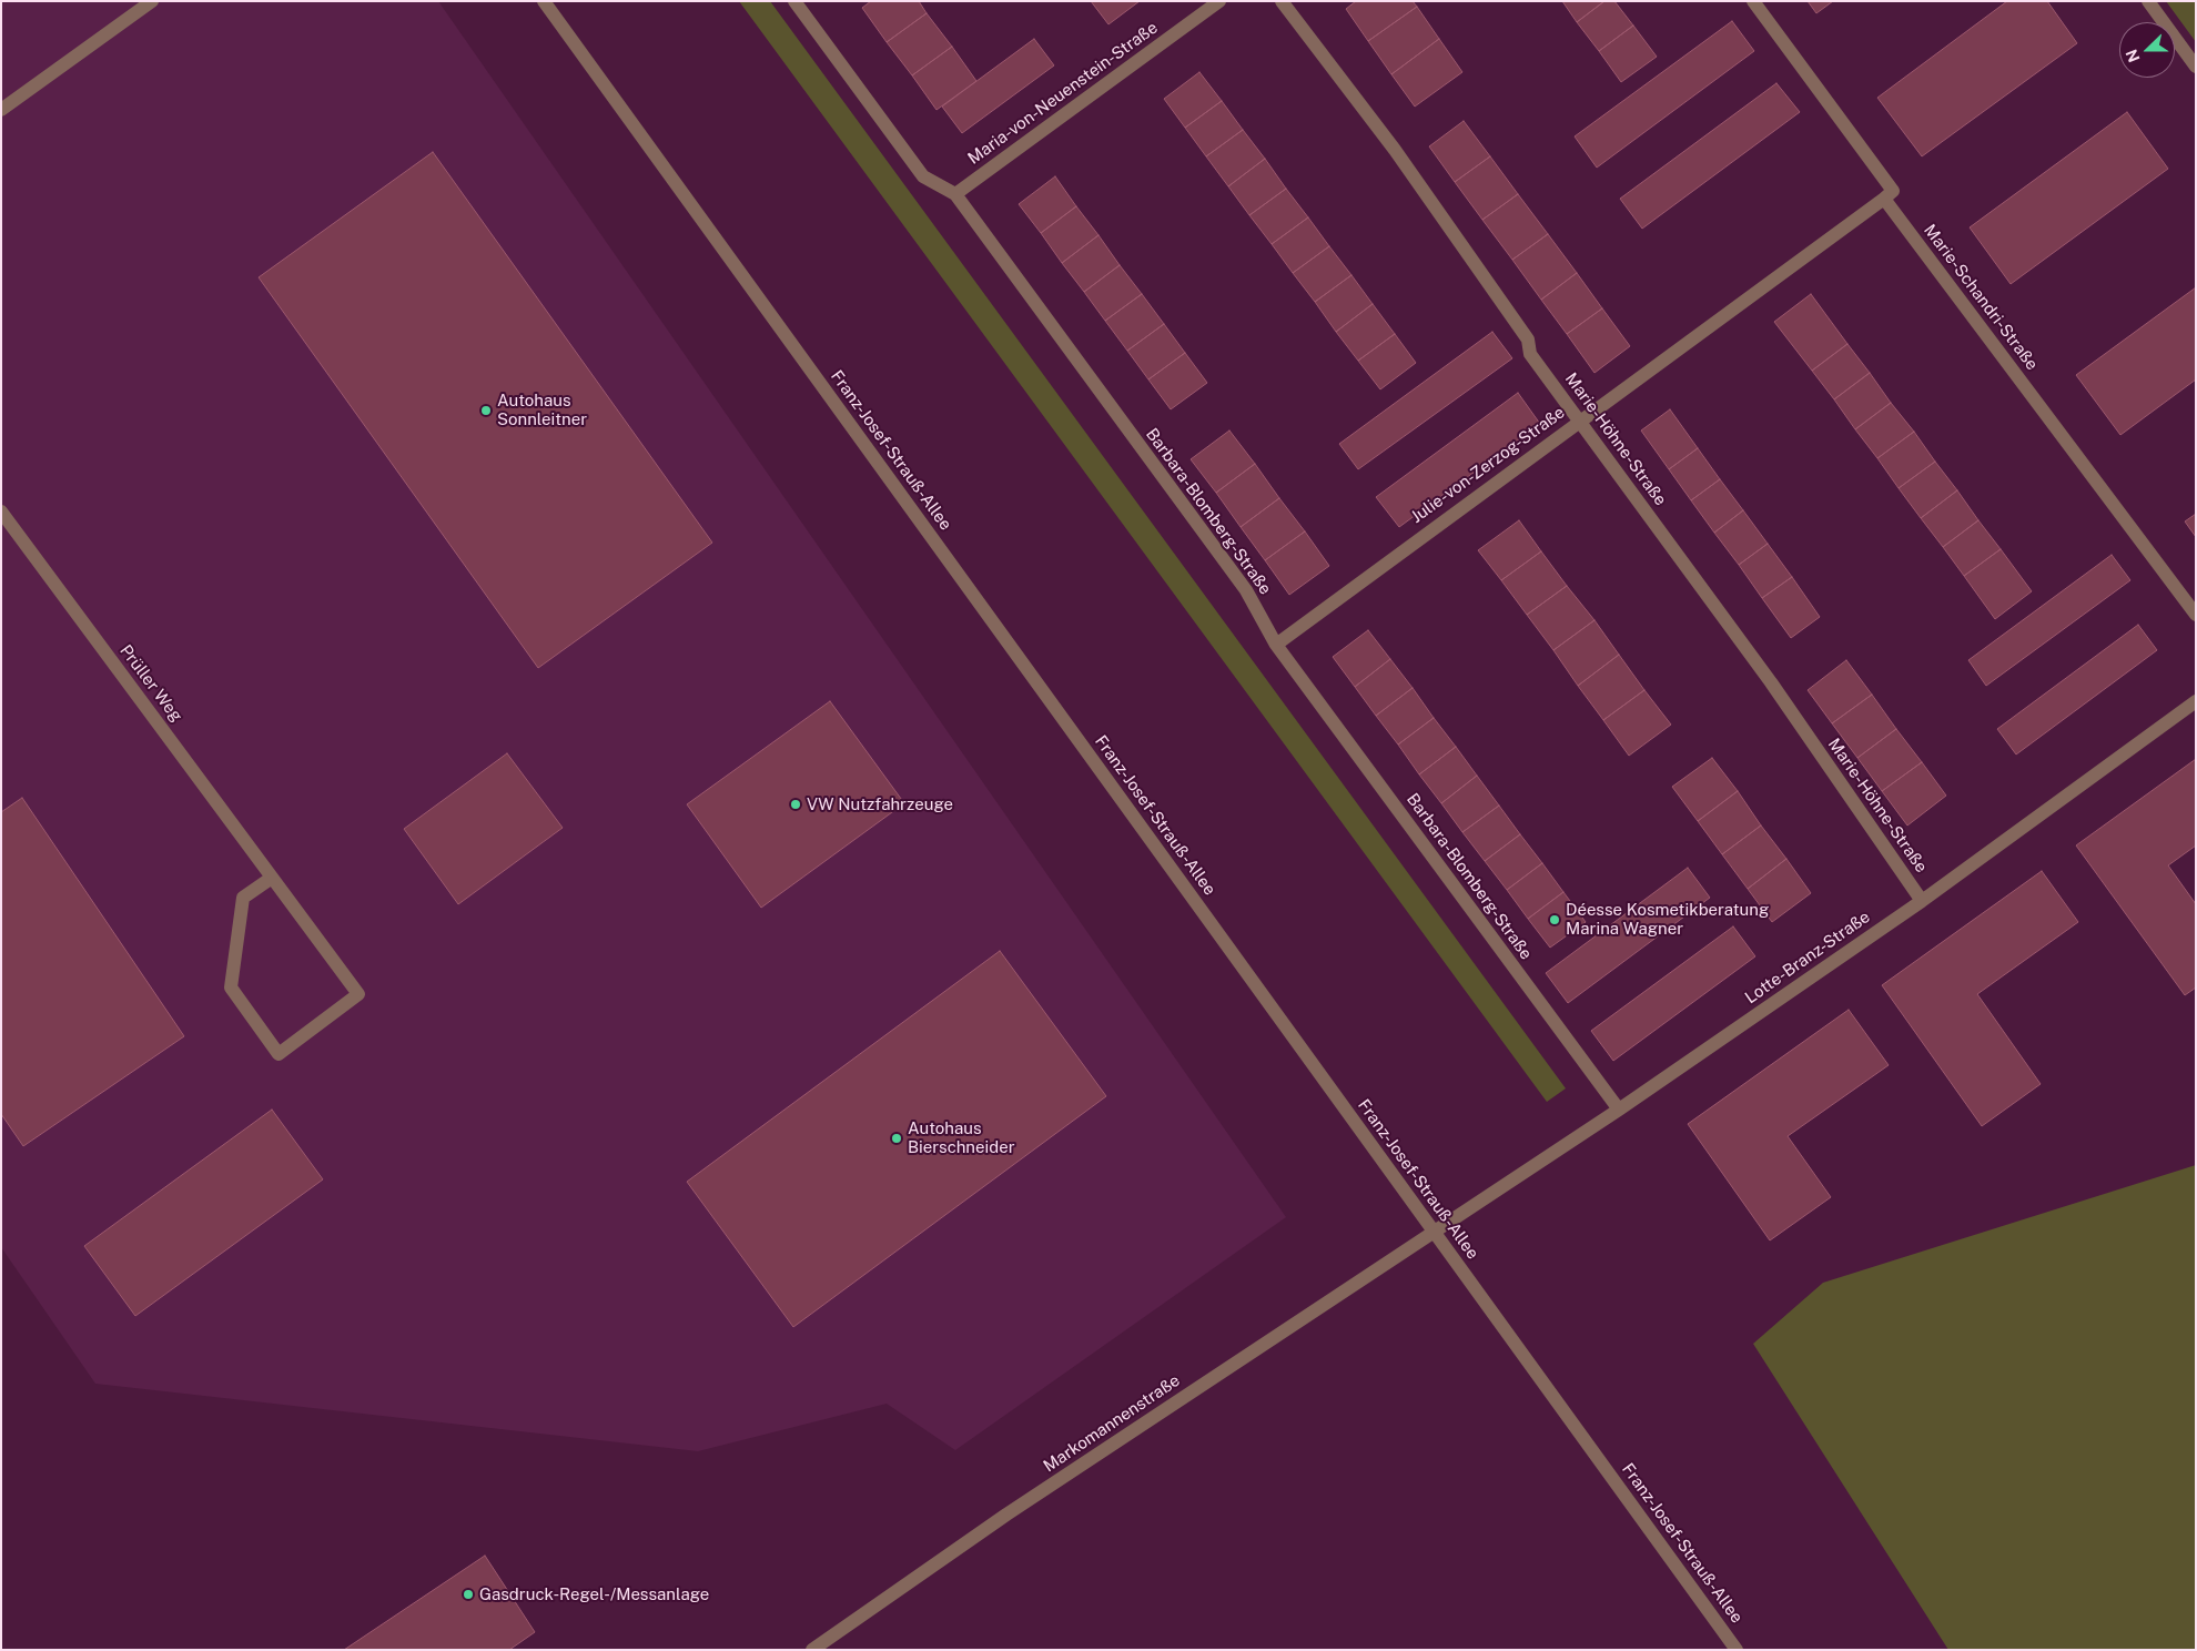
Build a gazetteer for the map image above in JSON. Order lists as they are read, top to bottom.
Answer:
{
  "streets": {
    "street": [
      "Maria-von-Neuenstein-Straße",
      "Marie-Schandri-Straße",
      "Marie-Höhne-Straße",
      "Franz-Josef-Strauß-Allee",
      "Julie-von-Zerzog-Straße",
      "Barbara-Blomberg-Straße",
      "Prüller Weg",
      "Lotte-Branz-Straße",
      "Markomannenstraße"
    ]
  },
  "crossings": [
    ["Maria-von-Neuenstein-Straße", "Barbara-Blomberg-Straße"],
    ["Marie-Schandri-Straße", "Julie-von-Zerzog-Straße"],
    ["Marie-Höhne-Straße", "Julie-von-Zerzog-Straße"],
    ["Marie-Höhne-Straße", "Lotte-Branz-Straße"],
    ["Franz-Josef-Strauß-Allee", "Lotte-Branz-Straße"],
    ["Franz-Josef-Strauß-Allee", "Markomannenstraße"],
    ["Julie-von-Zerzog-Straße", "Barbara-Blomberg-Straße"],
    ["Barbara-Blomberg-Straße", "Lotte-Branz-Straße"],
    ["Lotte-Branz-Straße", "Markomannenstraße"]
  ],
  "places": [
    "Autohaus Sonnleitner",
    "VW Nutzfahrzeuge",
    "Déesse Kosmetikberatung Marina Wagner",
    "Autohaus Bierschneider",
    "Gasdruck-Regel-/Messanlage"
  ],
  "north": "left"
}
